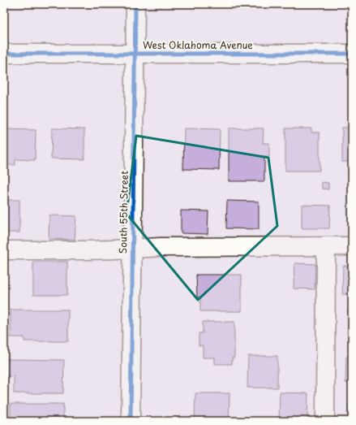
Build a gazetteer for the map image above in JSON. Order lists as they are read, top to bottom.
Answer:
{
  "streets": {
    "street": ["West Oklahoma Avenue", "South 55th Street"]
  },
  "crossings": [
    ["West Oklahoma Avenue", "South 55th Street"]
  ]
}
